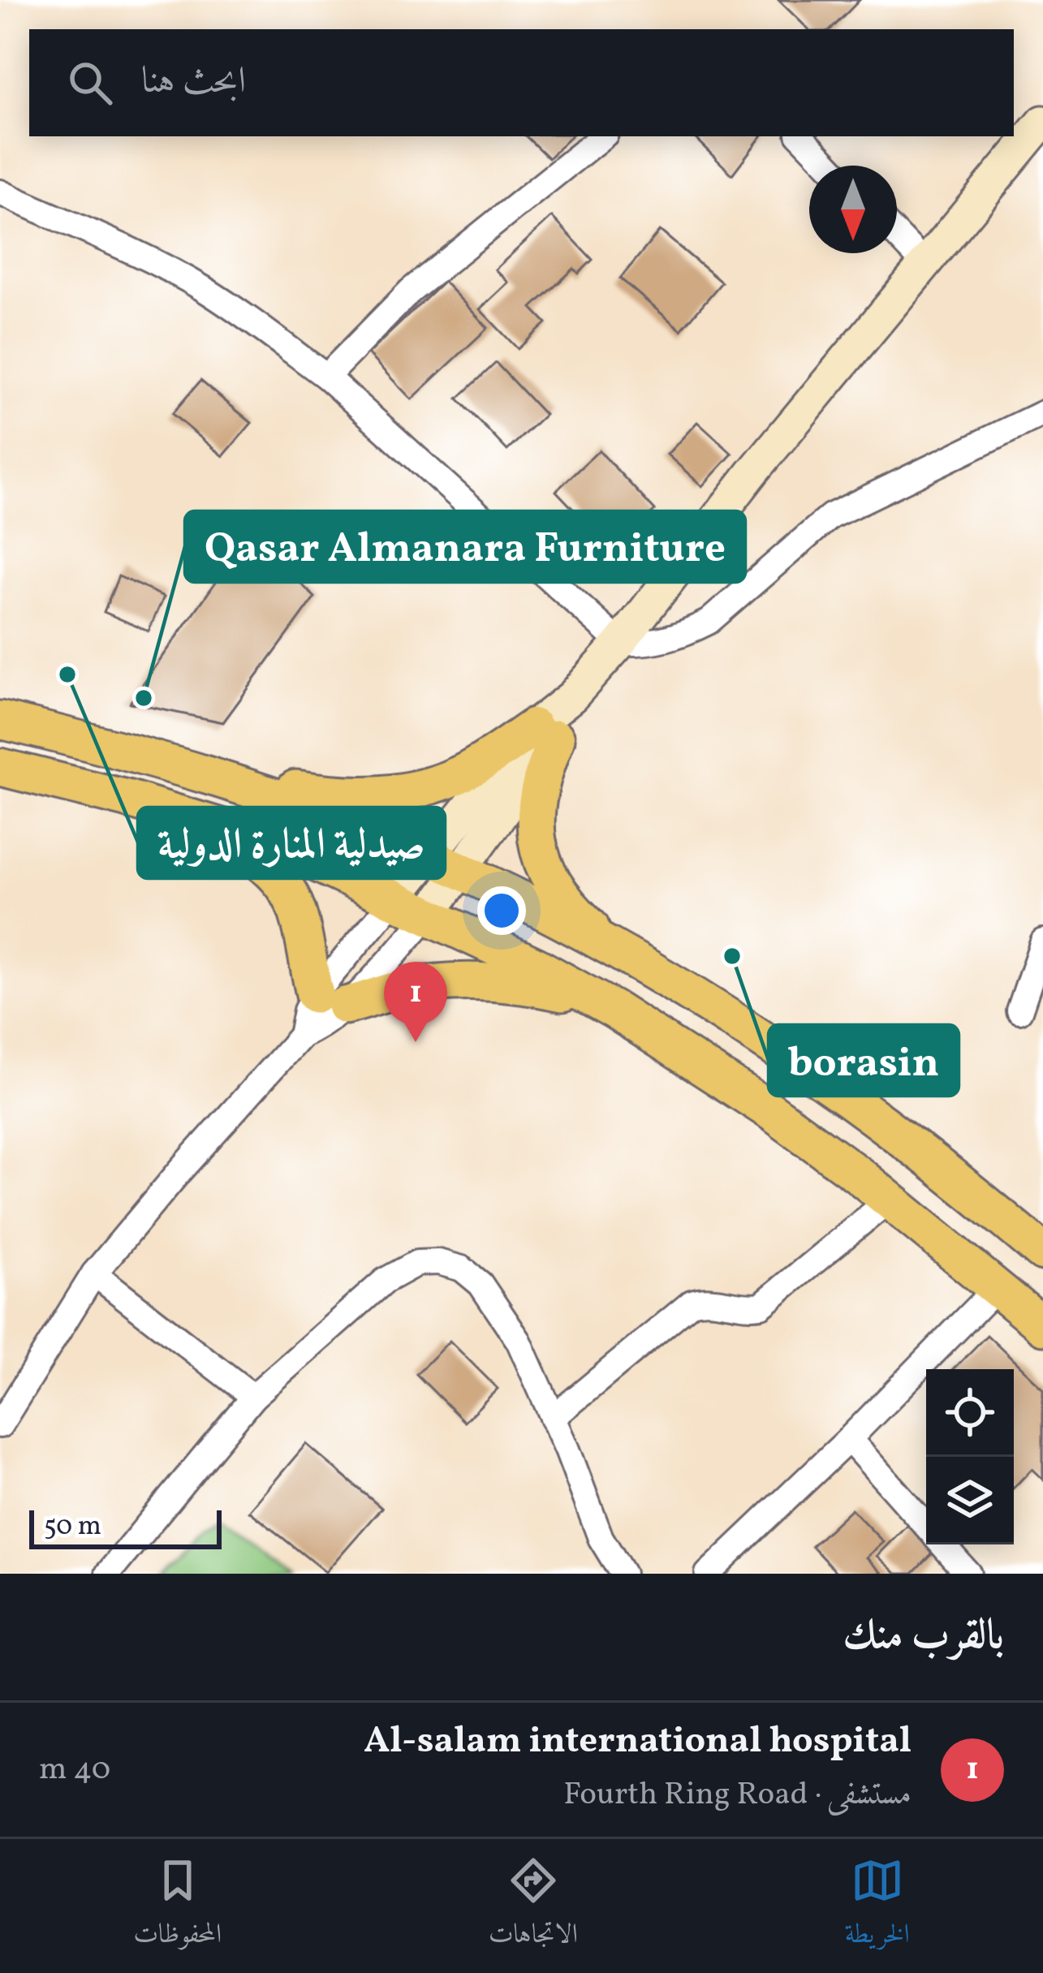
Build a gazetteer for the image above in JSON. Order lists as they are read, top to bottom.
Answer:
{
  "places": ["صيدلية المنارة الدولية", "Qasar Almanara Furniture", "borasin"],
  "scale_bar": "50 m",
  "north": "bottom",
  "page": {
    "search": "ابحث هنا",
    "pins": "1",
    "scale": "50 m",
    "heading": "بالقرب منك",
    "list": [
      {
        "mark": "1",
        "name": "Al-salam international hospital",
        "note": "مستشفى · Fourth Ring Road",
        "value": "40 m"
      }
    ],
    "nav": ["الخريطة", "الاتجاهات", "المحفوظات"]
  }
}
